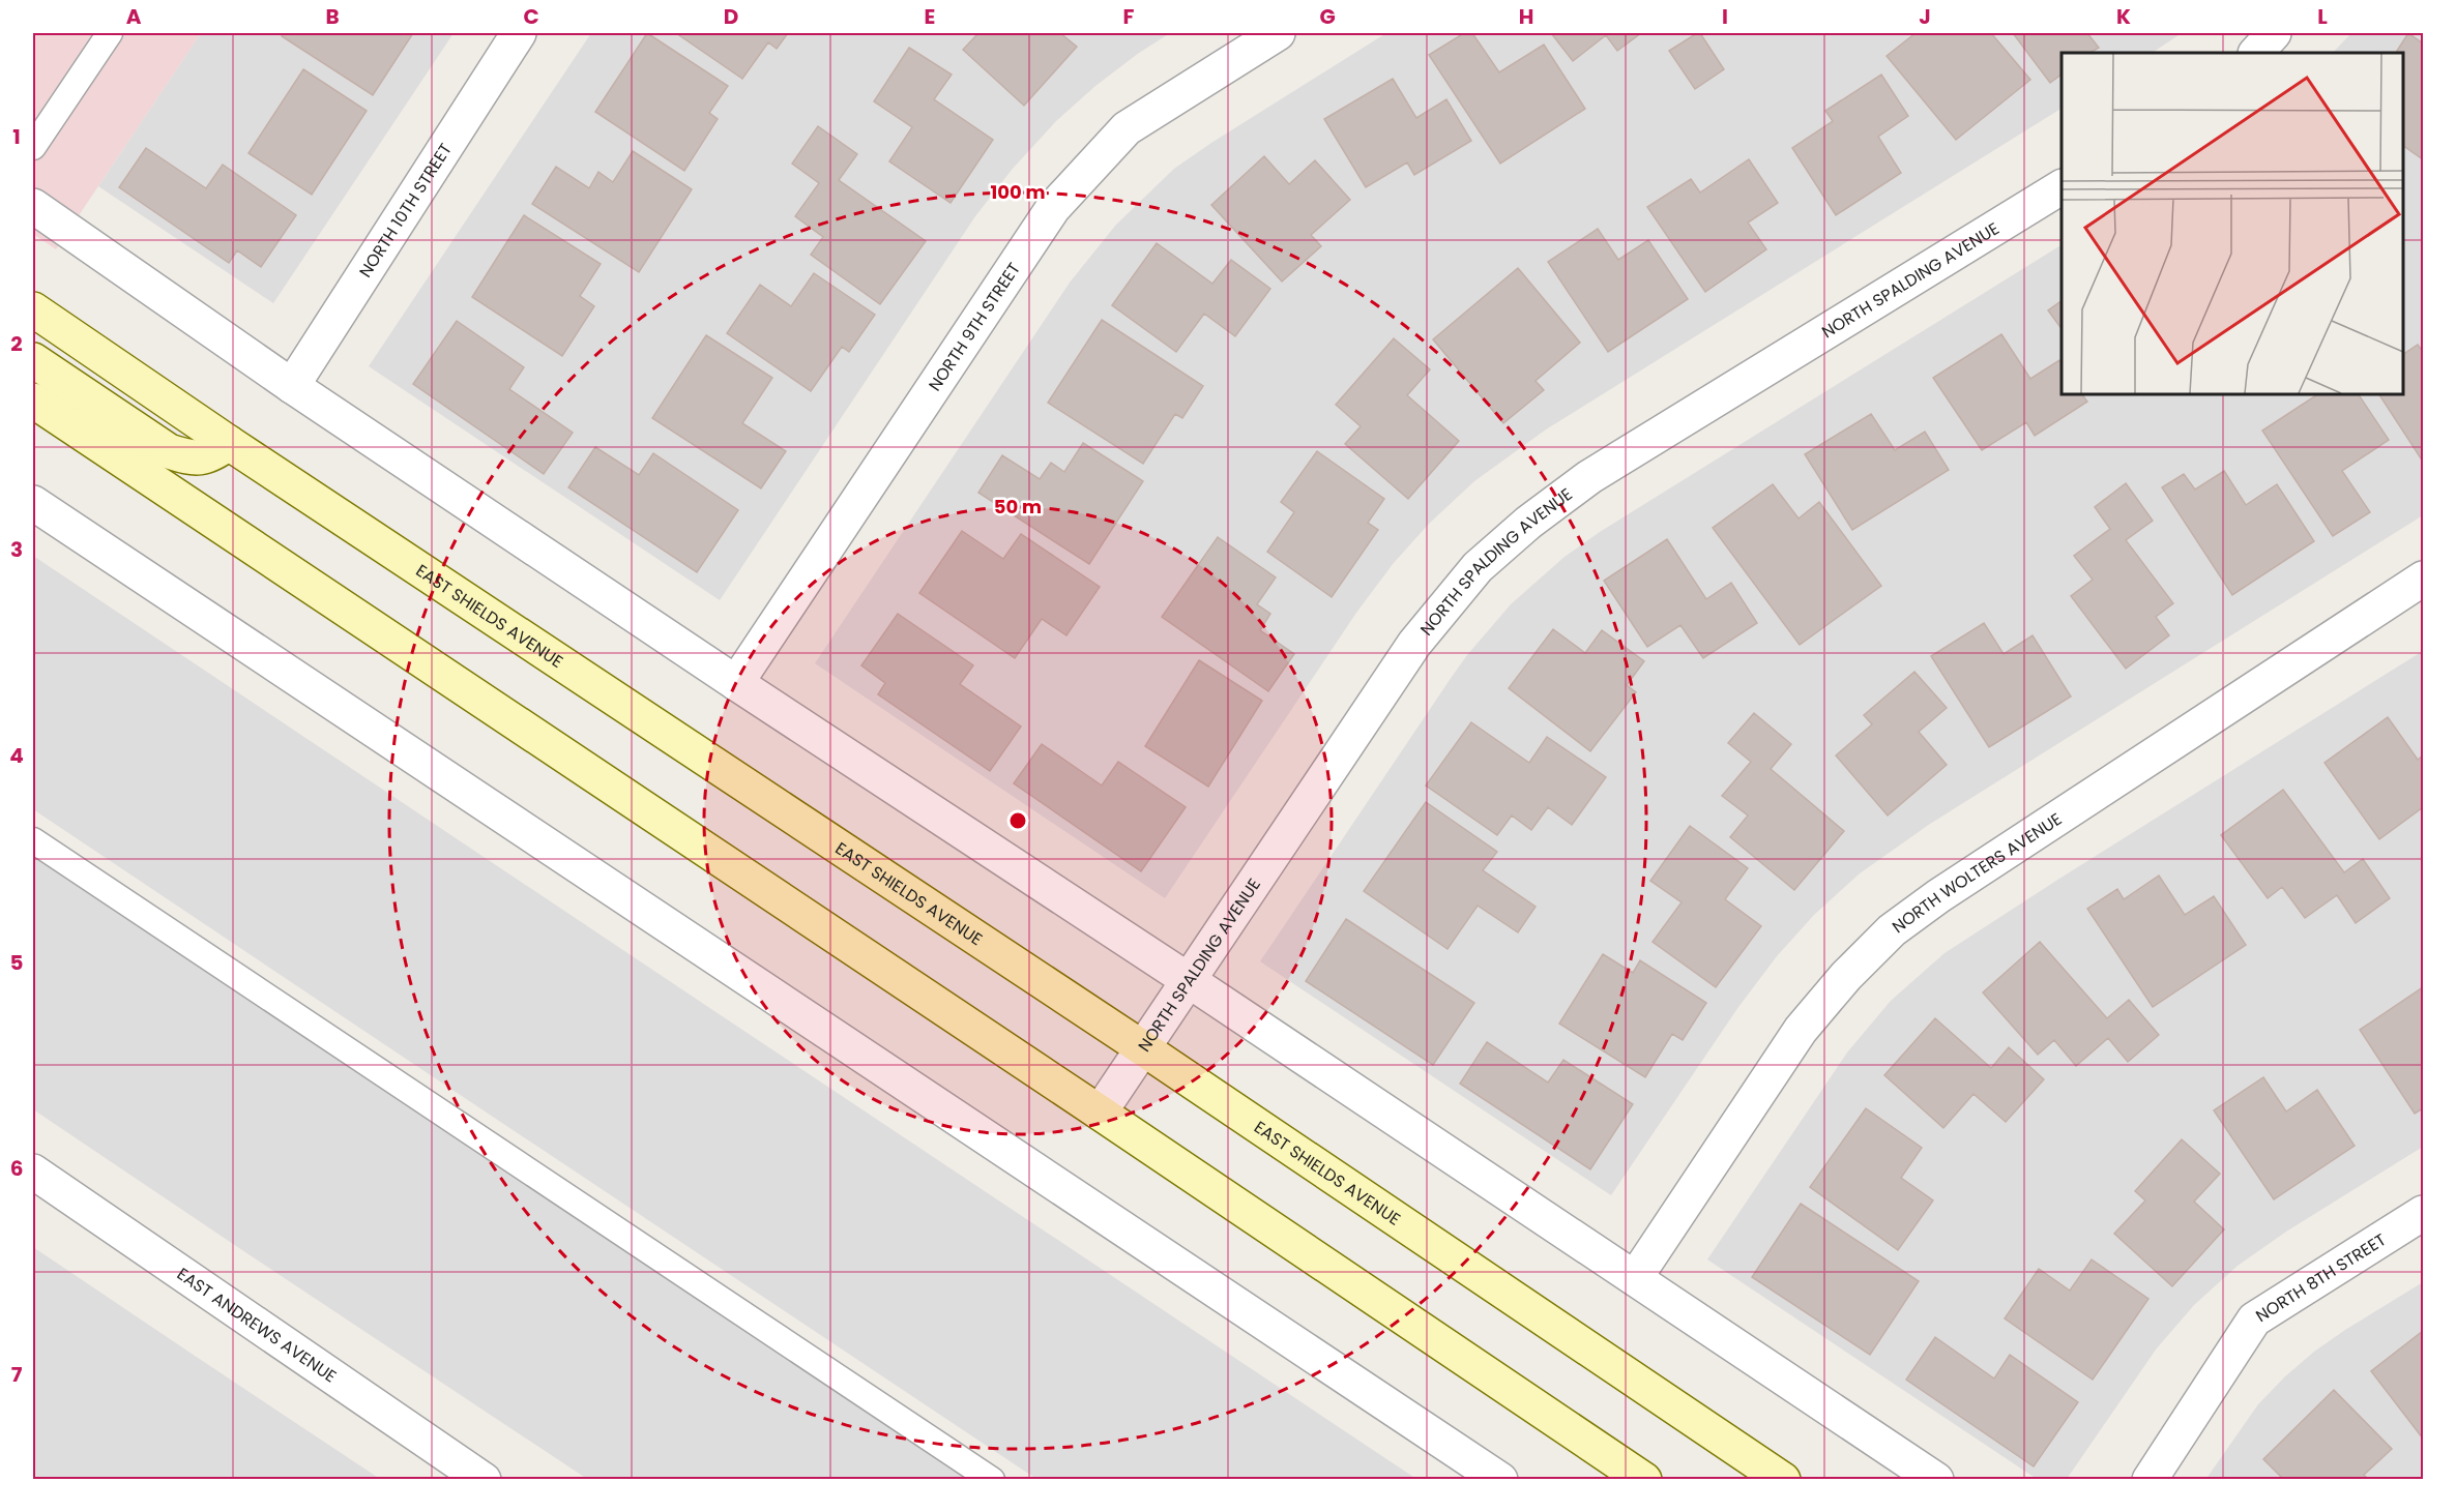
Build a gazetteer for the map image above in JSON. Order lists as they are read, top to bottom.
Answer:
{
  "streets": {
    "main road": ["EAST SHIELDS AVENUE"],
    "street": [
      "NORTH 10TH STREET",
      "NORTH SPALDING AVENUE",
      "NORTH 9TH STREET",
      "NORTH WOLTERS AVENUE",
      "NORTH 8TH STREET",
      "EAST ANDREWS AVENUE"
    ]
  },
  "crossings": [
    ["NORTH SPALDING AVENUE", "EAST SHIELDS AVENUE"]
  ],
  "grid": {
    "columns": [
      "A",
      "B",
      "C",
      "D",
      "E",
      "F",
      "G",
      "H",
      "I",
      "J",
      "K",
      "L"
    ],
    "rows": [
      "1",
      "2",
      "3",
      "4",
      "5",
      "6",
      "7"
    ]
  },
  "rings": ["100 m", "50 m"]
}
